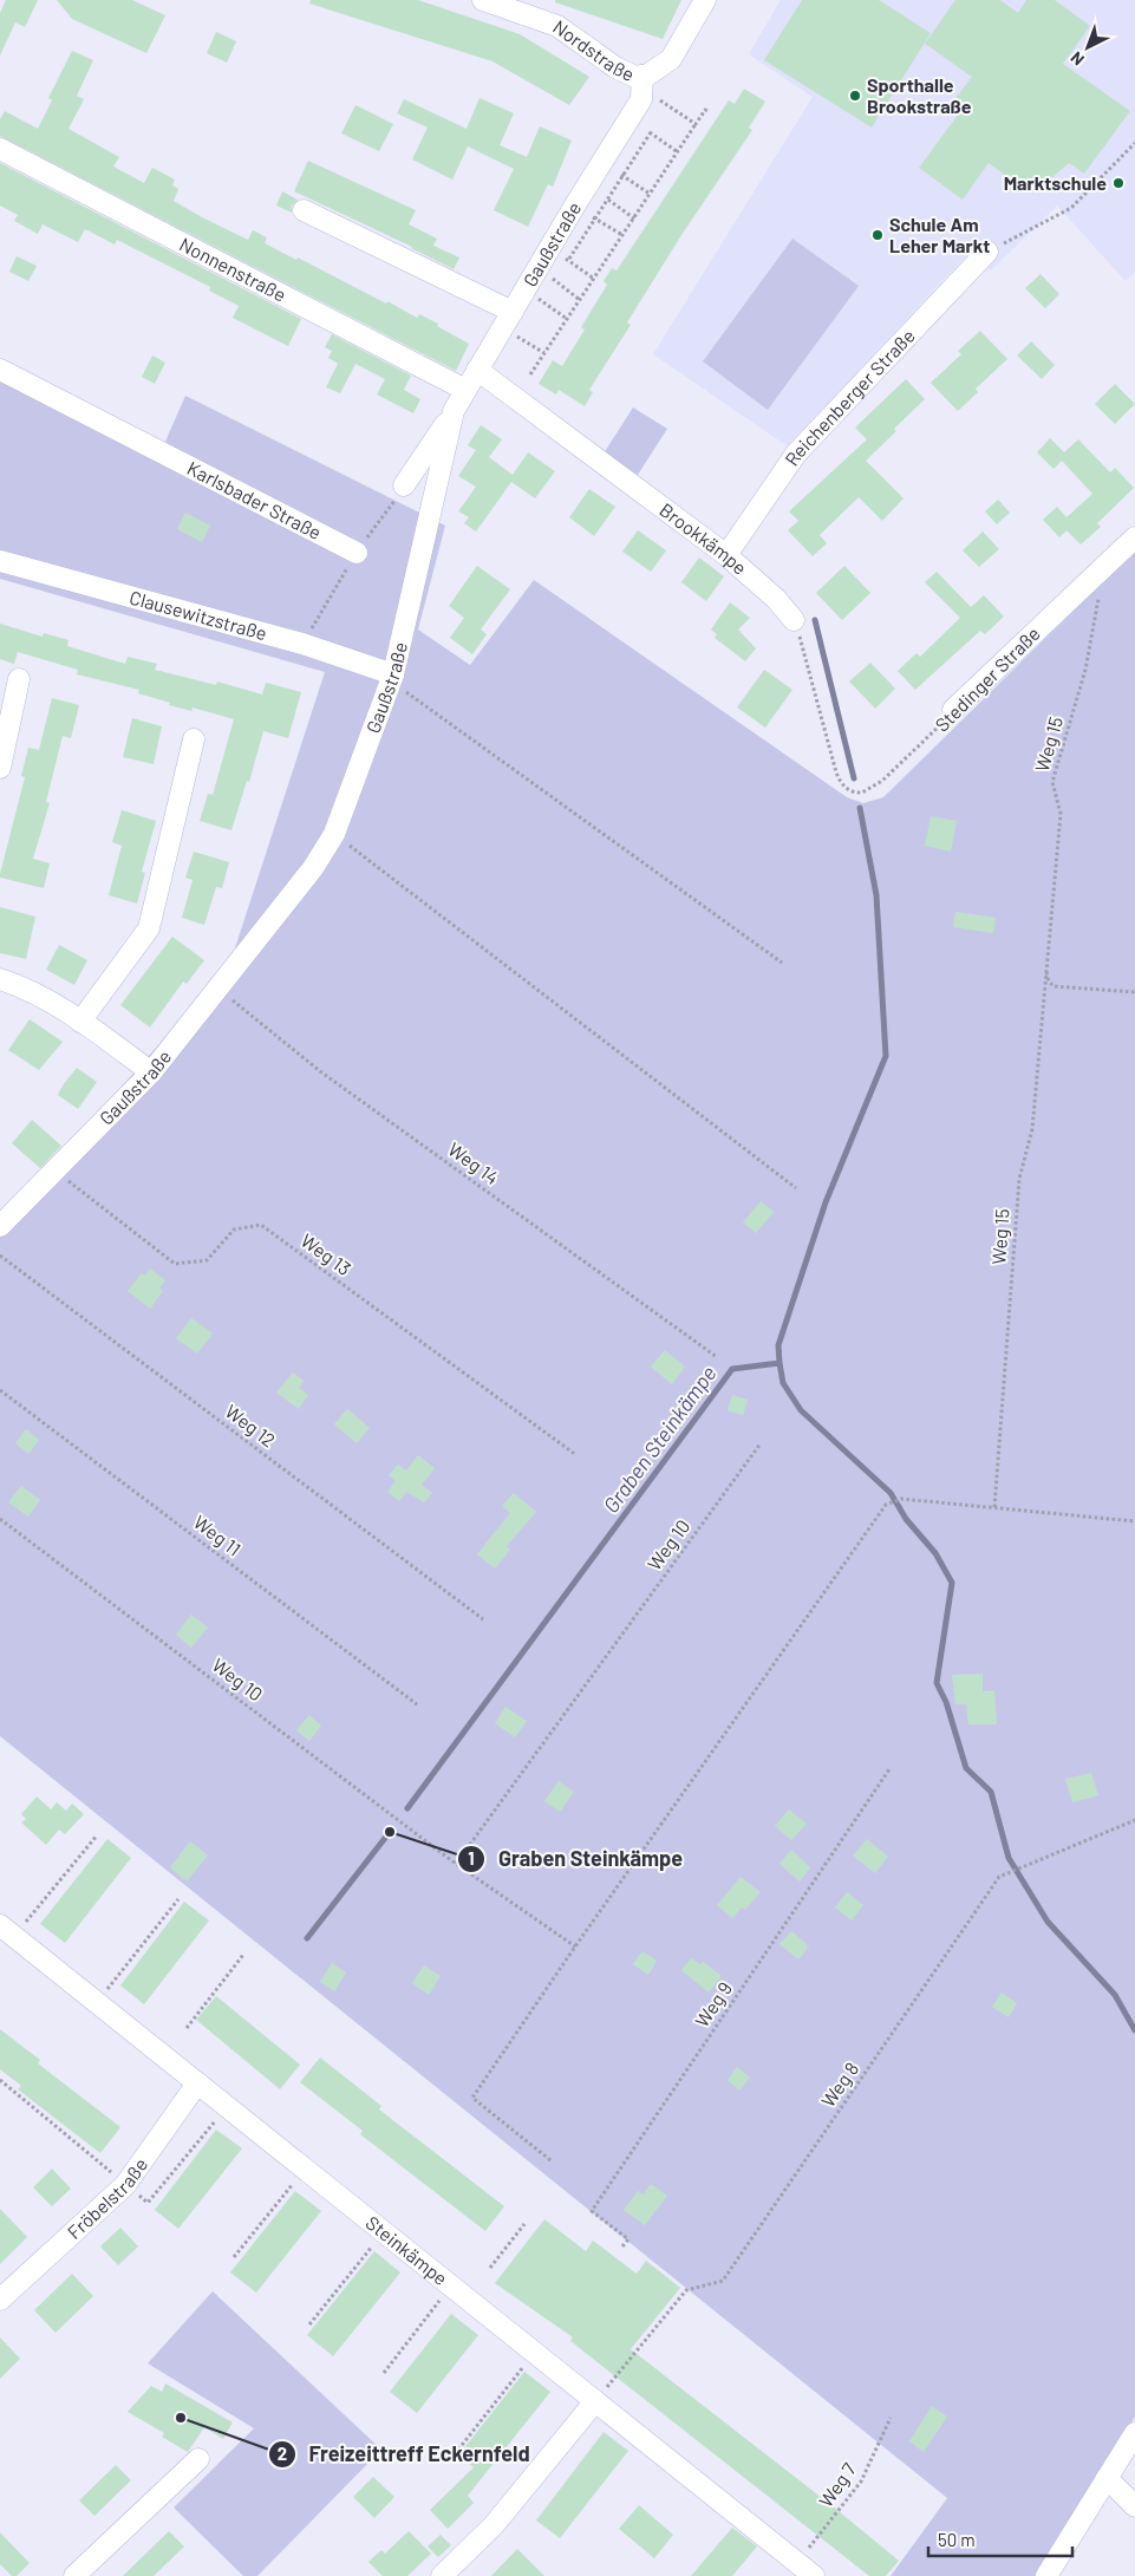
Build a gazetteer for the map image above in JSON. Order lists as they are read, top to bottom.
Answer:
{
  "streets": {
    "street": [
      "Nordstraße",
      "Gaußstraße",
      "Nonnenstraße",
      "Reichenberger Straße",
      "Karlsbader Straße",
      "Brookkämpe",
      "Clausewitzstraße",
      "Stedinger Straße",
      "Fröbelstraße",
      "Steinkämpe"
    ],
    "path": [
      "Weg 15",
      "Weg 14",
      "Weg 13",
      "Weg 12",
      "Weg 11",
      "Weg 10",
      "Weg 9",
      "Weg 8",
      "Weg 7"
    ]
  },
  "crossings": [
    ["Nordstraße", "Gaußstraße"],
    ["Gaußstraße", "Nonnenstraße"],
    ["Gaußstraße", "Brookkämpe"],
    ["Gaußstraße", "Clausewitzstraße"],
    ["Gaußstraße", "Weg 14"],
    ["Gaußstraße", "Weg 13"],
    ["Reichenberger Straße", "Brookkämpe"],
    ["Brookkämpe", "Stedinger Straße"],
    ["Stedinger Straße", "Weg 15"],
    ["Weg 8", "Steinkämpe"],
    ["Fröbelstraße", "Steinkämpe"],
    ["Steinkämpe", "Weg 7"]
  ],
  "water": ["Graben Steinkämpe"],
  "places": [
    "Sporthalle Brookstraße",
    "Marktschule",
    "Schule Am Leher Markt",
    "Graben Steinkämpe",
    "Freizeittreff Eckernfeld"
  ],
  "scale_bar": "50 m",
  "north": "bottom left"
}
